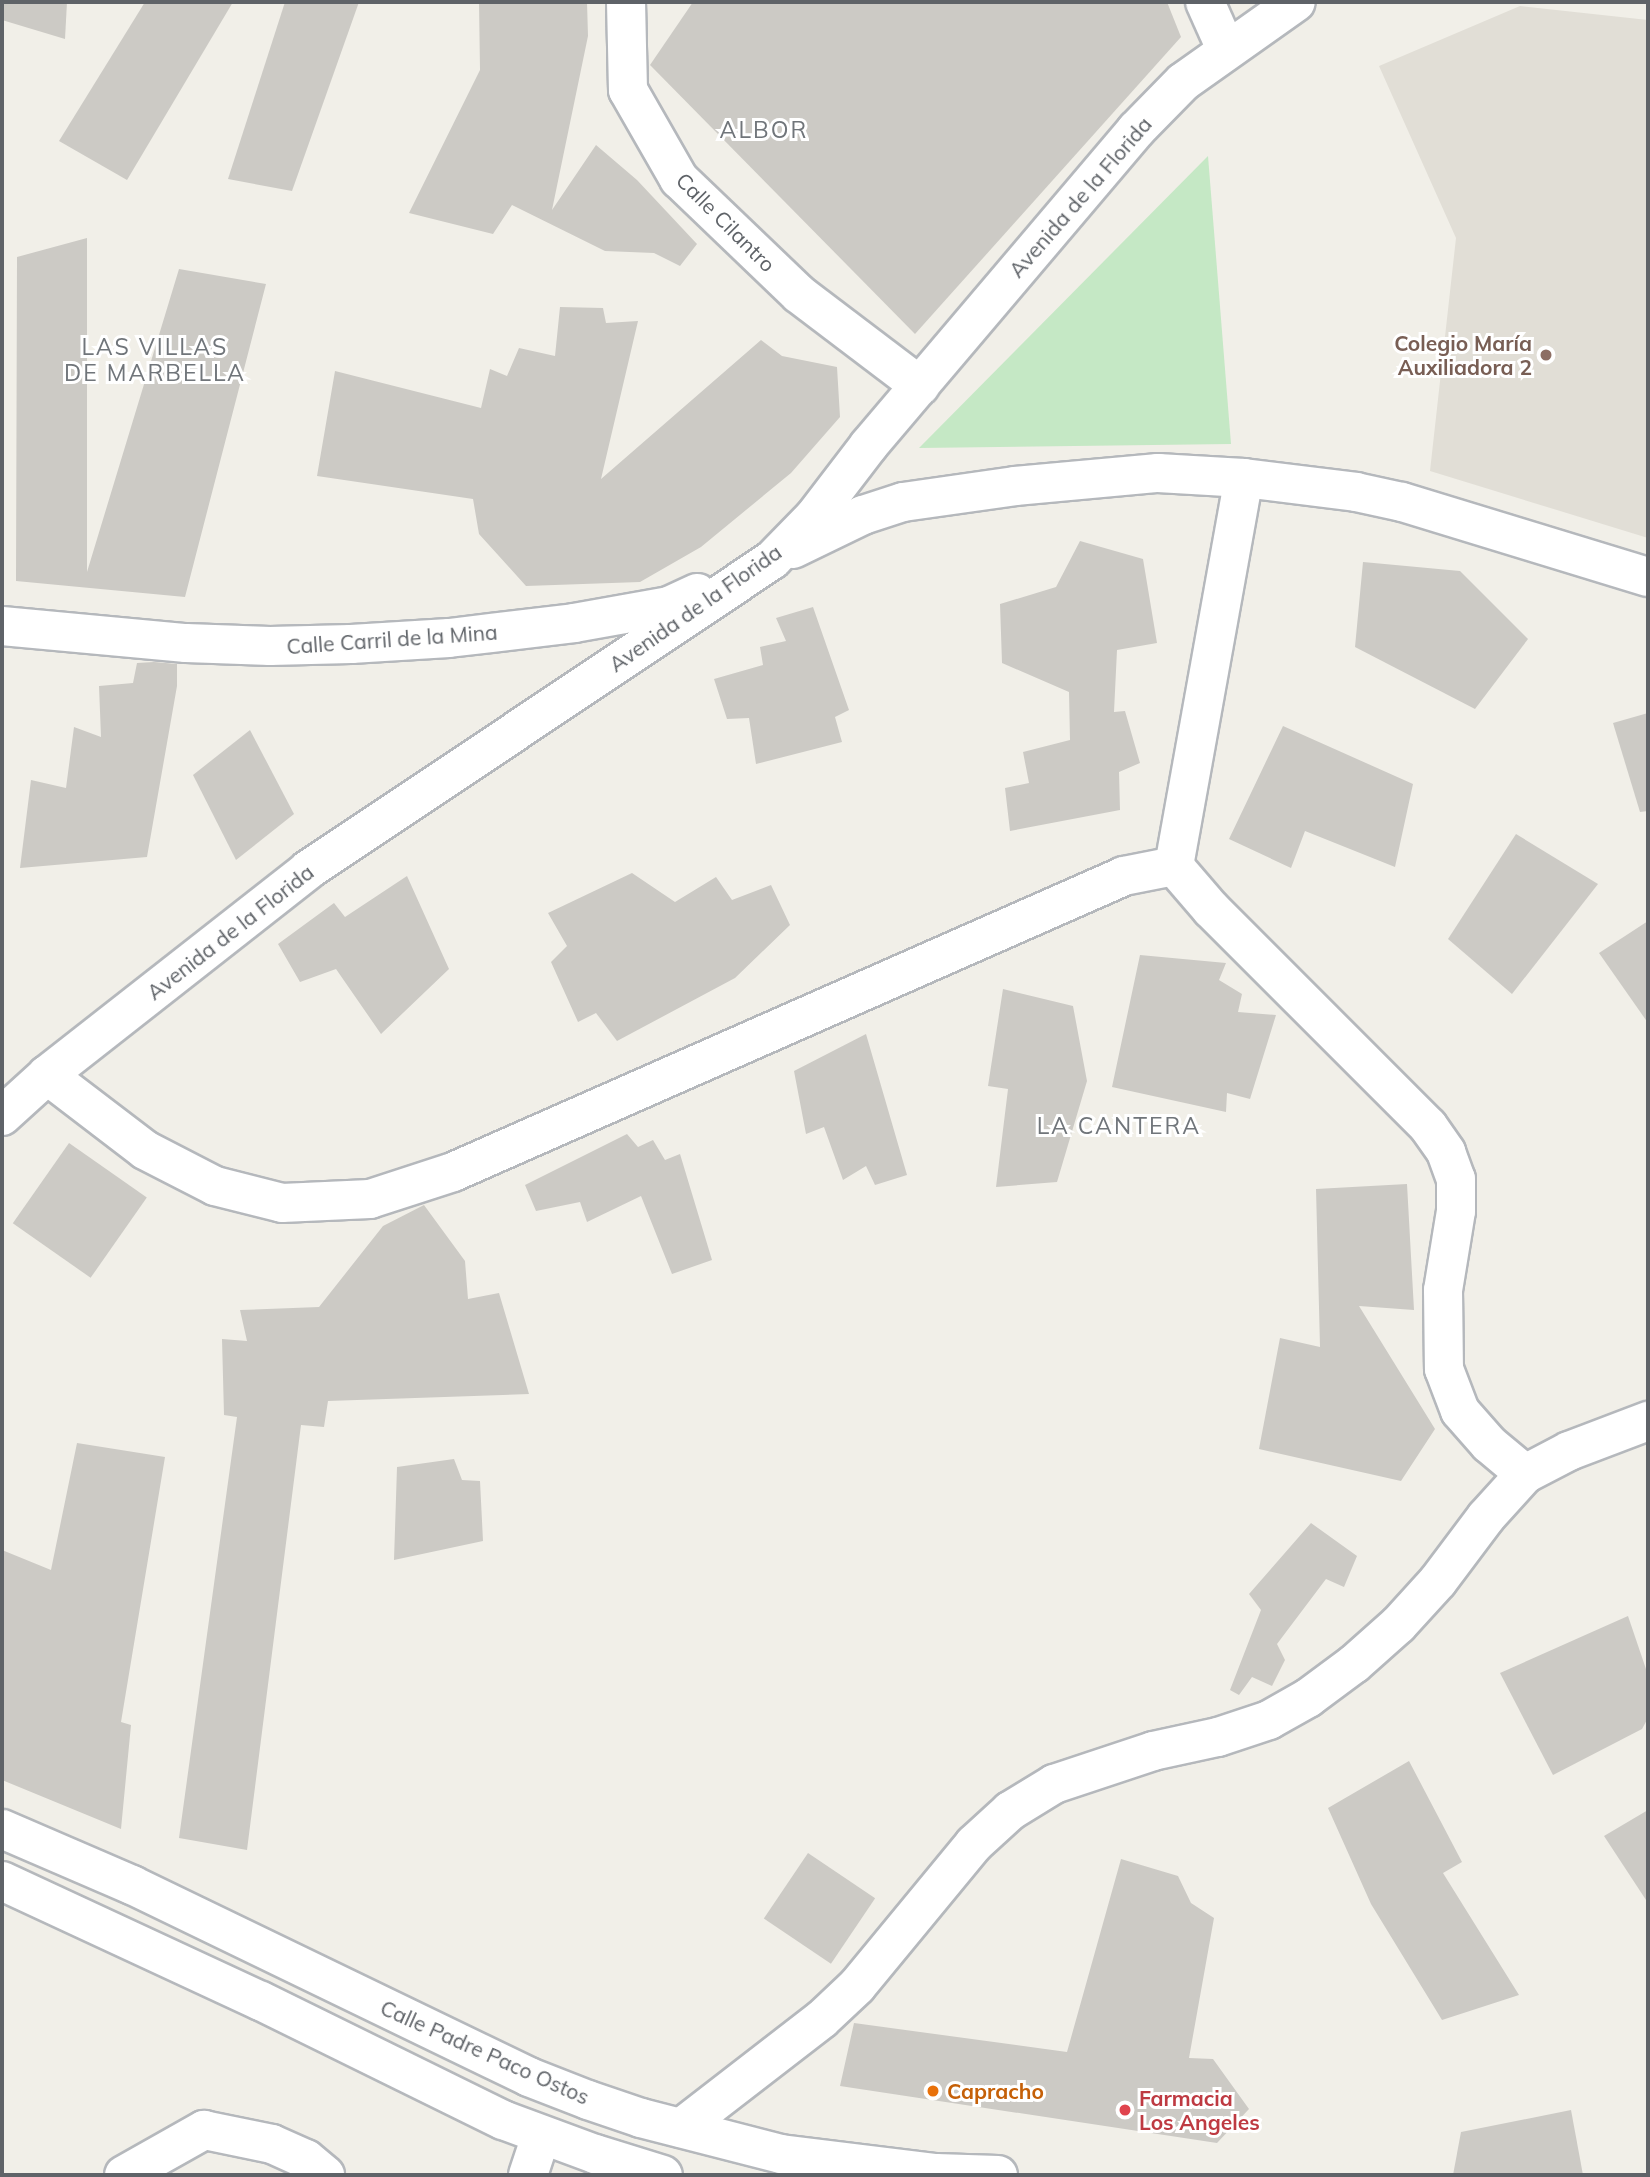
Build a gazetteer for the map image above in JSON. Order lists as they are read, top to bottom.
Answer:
{
  "streets": {
    "street": [
      "Avenida de la Florida",
      "Calle Cilantro",
      "Calle Carril de la Mina",
      "Calle Padre Paco Ostos"
    ]
  },
  "crossings": [
    ["Avenida de la Florida", "Calle Cilantro"],
    ["Avenida de la Florida", "Calle Carril de la Mina"]
  ],
  "districts": ["ALBOR", "LAS VILLAS DE MARBELLA", "LA CANTERA"],
  "places": ["Colegio María Auxiliadora 2", "Capracho", "Farmacia Los Angeles"]
}
